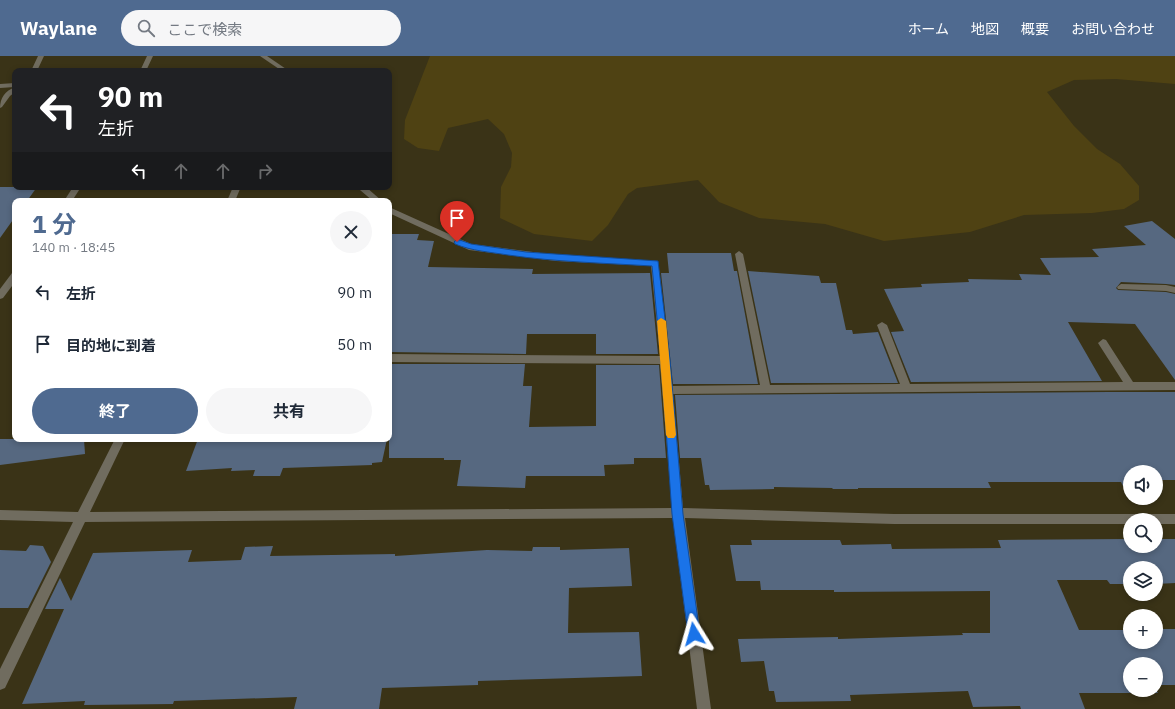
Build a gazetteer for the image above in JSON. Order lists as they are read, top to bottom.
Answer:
{
  "page": {
    "header": "Waylane",
    "search": "ここで検索",
    "nav": [
      "ホーム",
      "地図",
      "概要",
      "お問い合わせ"
    ],
    "turn": ["90 m", "左折"],
    "heading": ["1 分", "140 m · 18:45"],
    "list": [
      {
        "name": "左折",
        "value": "90 m"
      },
      {
        "name": "目的地に到着",
        "value": "50 m"
      }
    ],
    "buttons": ["終了", "共有"],
    "map_buttons": ["+", "−"]
  }
}
